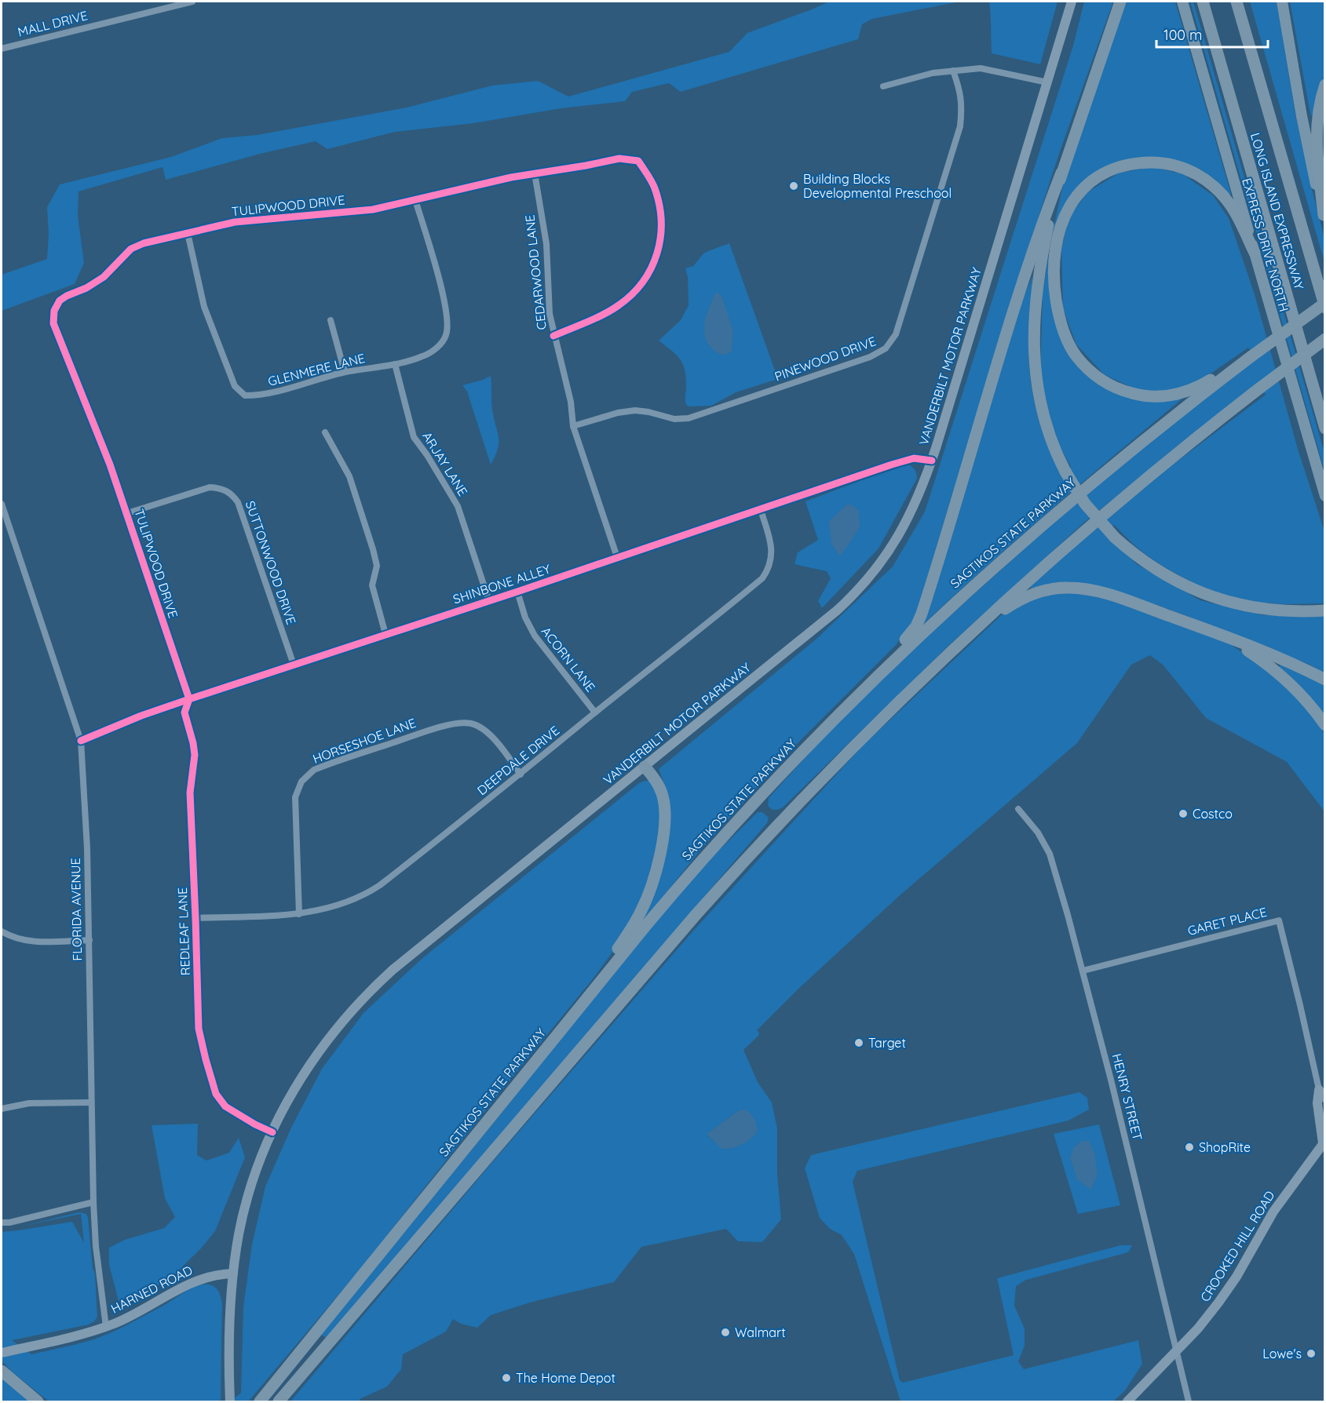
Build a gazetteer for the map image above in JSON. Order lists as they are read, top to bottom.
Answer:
{
  "streets": {
    "highway": ["LONG ISLAND EXPRESSWAY", "EXPRESS DRIVE NORTH", "SAGTIKOS STATE PARKWAY"],
    "main road": ["VANDERBILT MOTOR PARKWAY", "CROOKED HILL ROAD", "HARNED ROAD"],
    "street": [
      "MALL DRIVE",
      "TULIPWOOD DRIVE",
      "CEDARWOOD LANE",
      "PINEWOOD DRIVE",
      "GLENMERE LANE",
      "ARJAY LANE",
      "SUTTONWOOD DRIVE",
      "SHINBONE ALLEY",
      "ACORN LANE",
      "HORSESHOE LANE",
      "DEEPDALE DRIVE",
      "FLORIDA AVENUE",
      "GARET PLACE",
      "REDLEAF LANE",
      "HENRY STREET"
    ]
  },
  "crossings": [
    ["TULIPWOOD DRIVE", "CEDARWOOD LANE"],
    ["TULIPWOOD DRIVE", "GLENMERE LANE"],
    ["TULIPWOOD DRIVE", "SUTTONWOOD DRIVE"],
    ["TULIPWOOD DRIVE", "SHINBONE ALLEY"],
    ["TULIPWOOD DRIVE", "REDLEAF LANE"],
    ["CEDARWOOD LANE", "PINEWOOD DRIVE"],
    ["CEDARWOOD LANE", "SHINBONE ALLEY"],
    ["VANDERBILT MOTOR PARKWAY", "SHINBONE ALLEY"],
    ["VANDERBILT MOTOR PARKWAY", "REDLEAF LANE"],
    ["VANDERBILT MOTOR PARKWAY", "HARNED ROAD"],
    ["GLENMERE LANE", "ARJAY LANE"],
    ["ARJAY LANE", "SHINBONE ALLEY"],
    ["SUTTONWOOD DRIVE", "SHINBONE ALLEY"],
    ["SHINBONE ALLEY", "ACORN LANE"],
    ["SHINBONE ALLEY", "DEEPDALE DRIVE"],
    ["SHINBONE ALLEY", "FLORIDA AVENUE"],
    ["SHINBONE ALLEY", "REDLEAF LANE"],
    ["ACORN LANE", "DEEPDALE DRIVE"],
    ["HORSESHOE LANE", "DEEPDALE DRIVE"],
    ["DEEPDALE DRIVE", "REDLEAF LANE"],
    ["FLORIDA AVENUE", "HARNED ROAD"],
    ["GARET PLACE", "HENRY STREET"],
    ["HENRY STREET", "CROOKED HILL ROAD"]
  ],
  "places": [
    "Building Blocks Developmental Preschool",
    "Costco",
    "Target",
    "ShopRite",
    "Walmart",
    "Lowe's",
    "The Home Depot"
  ],
  "scale_bar": "100 m"
}
